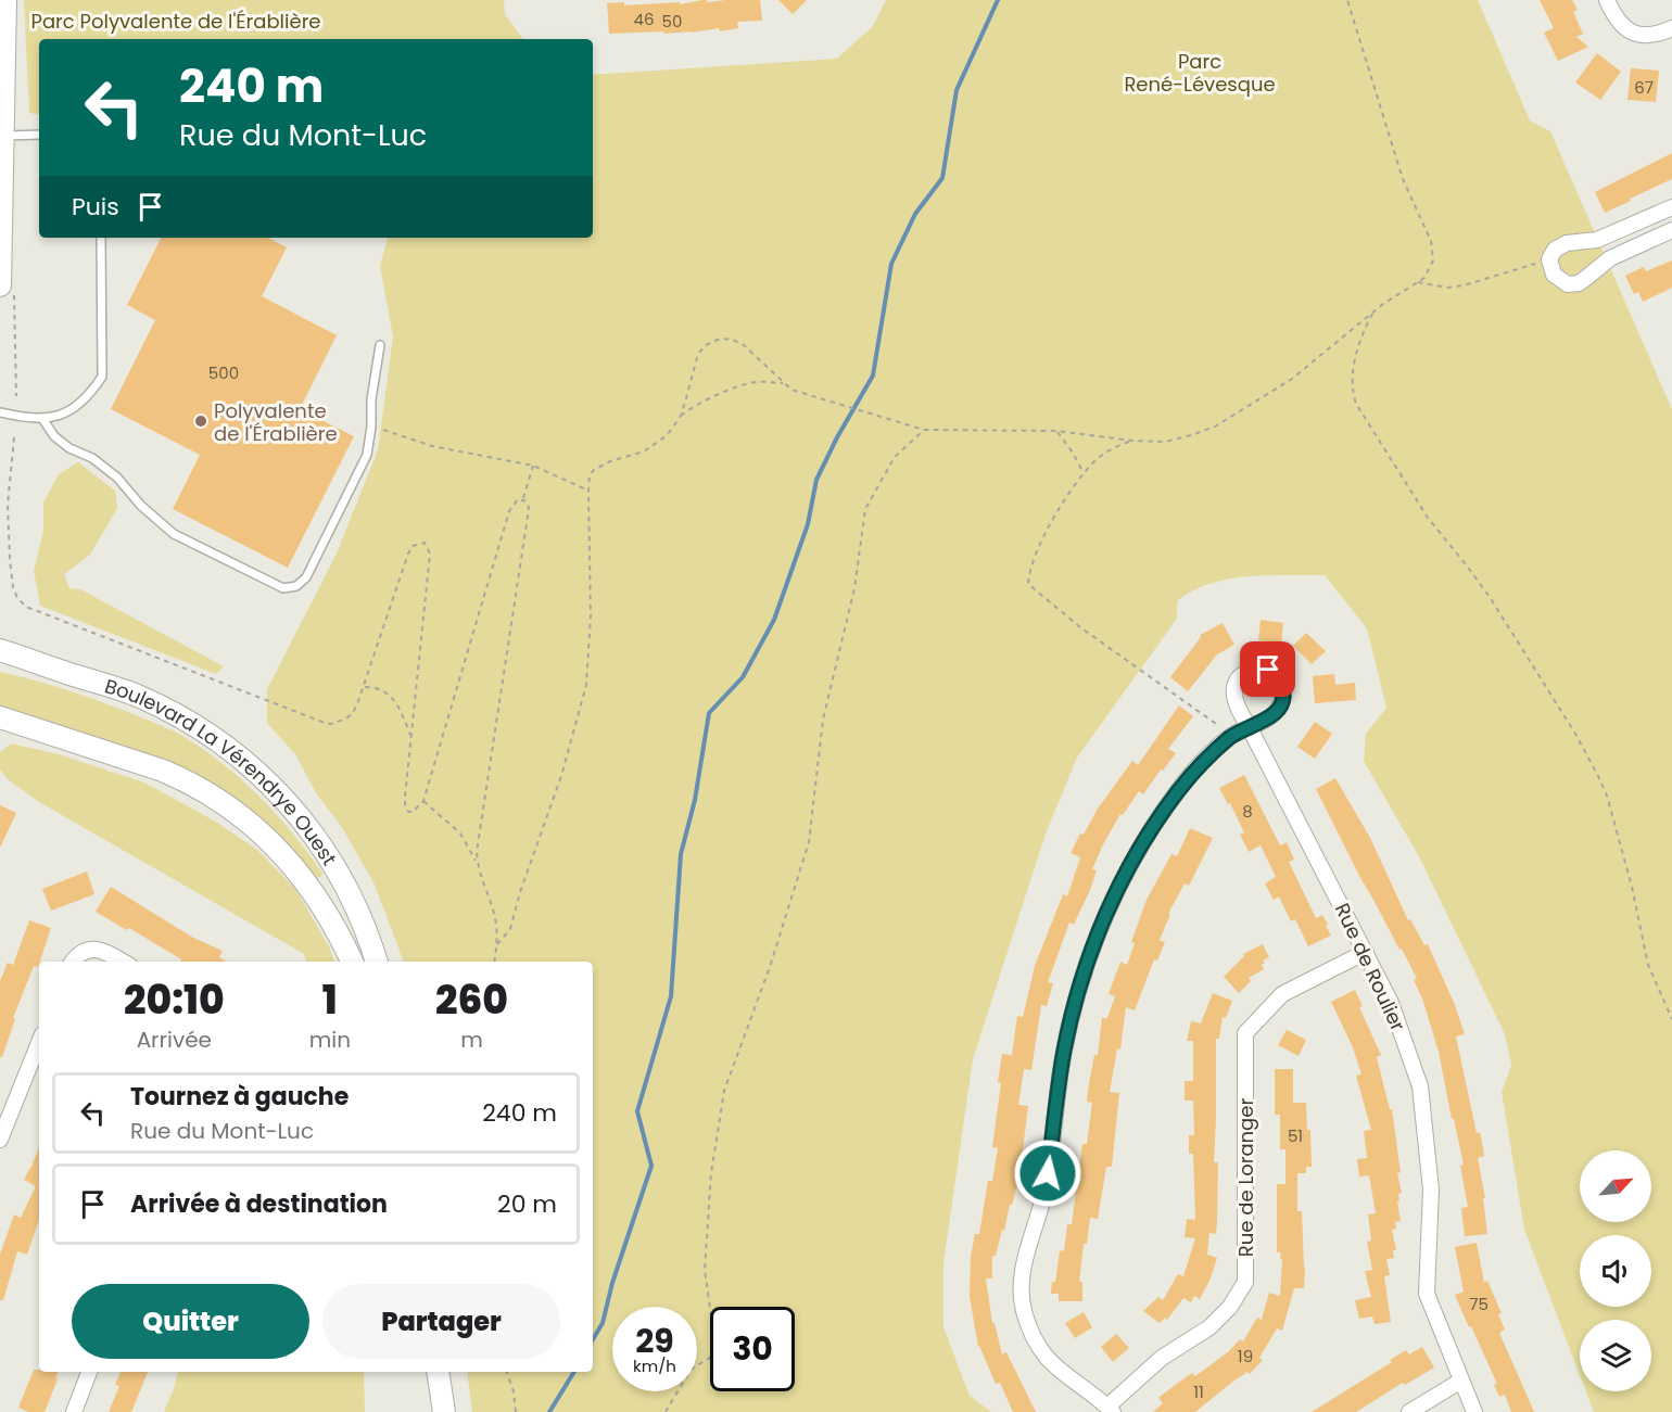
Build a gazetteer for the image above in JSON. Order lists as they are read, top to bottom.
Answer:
{
  "streets": {
    "main road": ["Boulevard La Vérendrye Ouest"],
    "street": ["Rue de Roulier", "Rue de Loranger"]
  },
  "crossings": [
    ["Rue de Roulier", "Rue de Loranger"]
  ],
  "parks": ["Parc Polyvalente de l'Érablière", "Parc René-Lévesque"],
  "places": ["Polyvalente de l'Érablière"],
  "house_numbers": [
    "46",
    "50",
    "67",
    "500",
    "8",
    "51",
    "75",
    "19",
    "11"
  ],
  "north": "top right",
  "page": {
    "turn": ["240 m", "Rue du Mont-Luc"],
    "then": "Puis",
    "eta": [
      "20:10",
      "Arrivée",
      "1",
      "min",
      "260",
      "m"
    ],
    "list": [
      {
        "name": "Tournez à gauche",
        "note": "Rue du Mont-Luc",
        "value": "240 m"
      },
      {
        "name": "Arrivée à destination",
        "value": "20 m"
      }
    ],
    "buttons": ["Quitter", "Partager"],
    "speed": "29 km/h",
    "limit": "30"
  }
}
